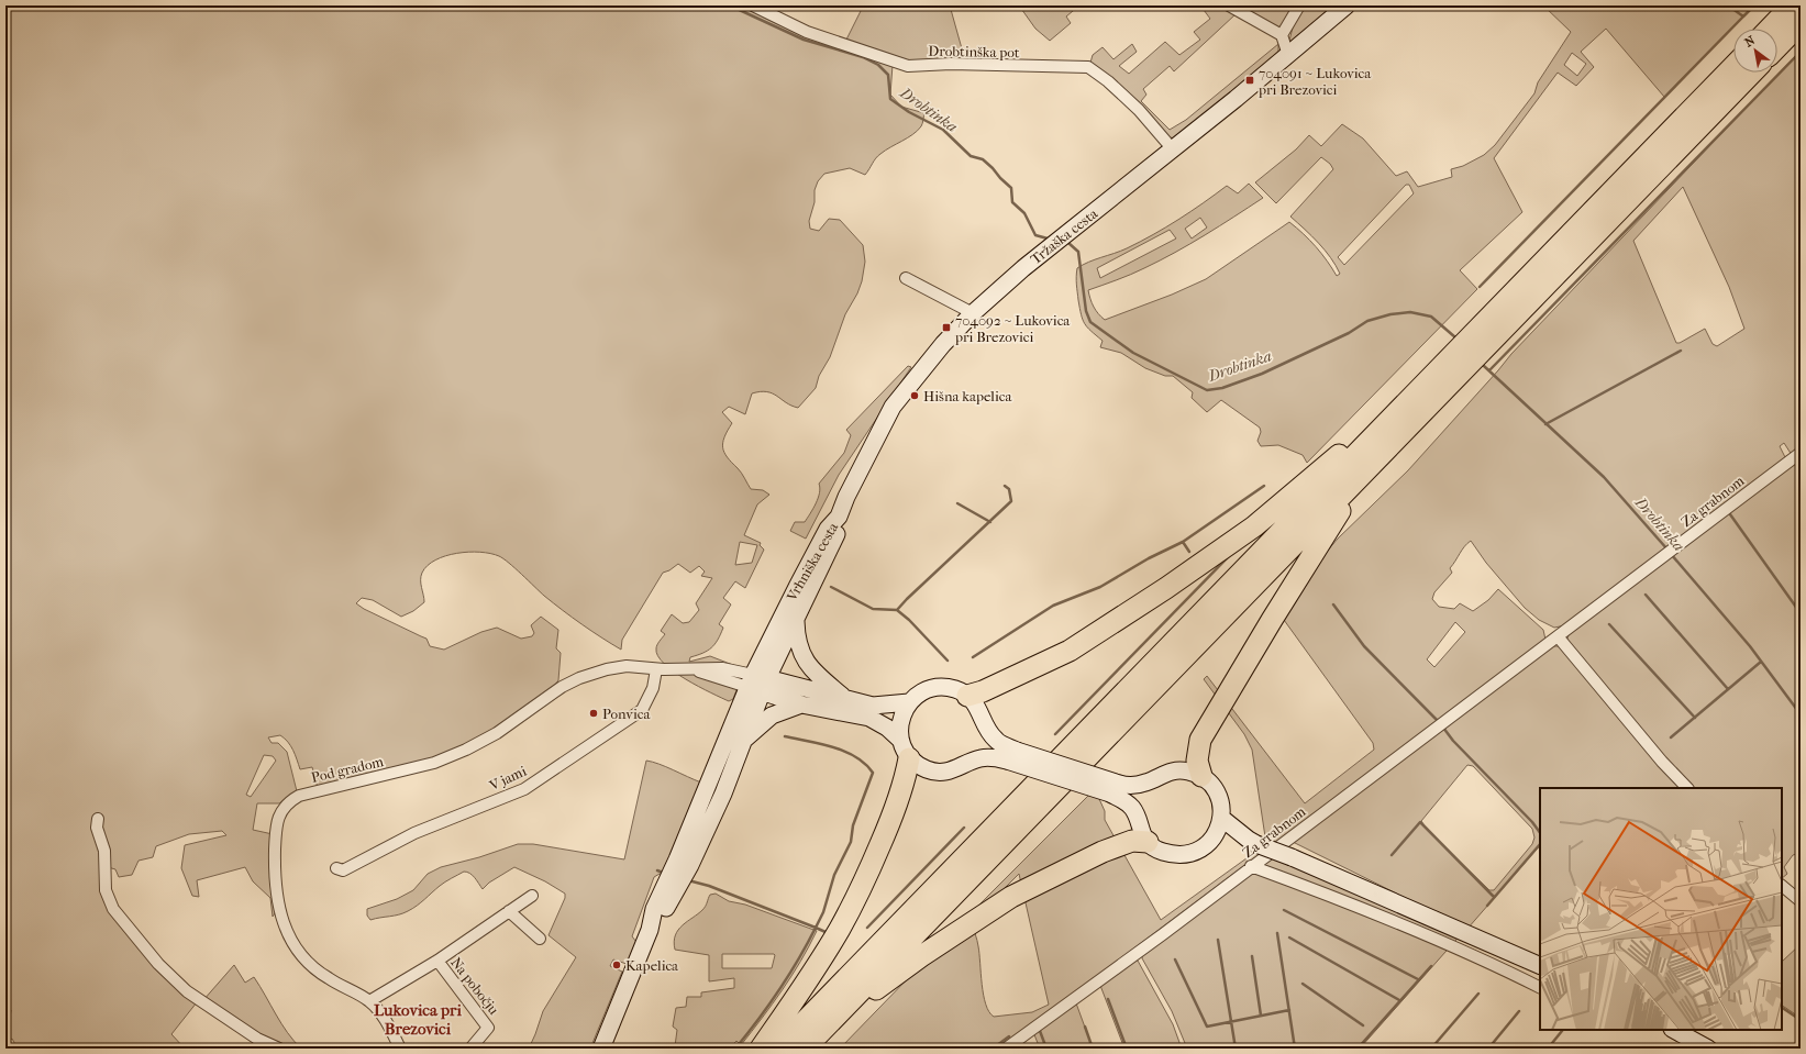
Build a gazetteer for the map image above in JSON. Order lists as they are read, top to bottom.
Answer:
{
  "streets": {
    "main road": ["Tržaška cesta", "Vrhniška cesta"],
    "street": [
      "Drobtinška pot",
      "Za grabnom",
      "Pod gradom",
      "V jami",
      "Na pobočju"
    ]
  },
  "crossings": [
    ["Drobtinška pot", "Tržaška cesta"],
    ["Tržaška cesta", "Vrhniška cesta"],
    ["Vrhniška cesta", "Pod gradom"],
    ["Pod gradom", "V jami"],
    ["Pod gradom", "Na pobočju"]
  ],
  "districts": ["Lukovica pri Brezovici"],
  "water": ["Drobtinka"],
  "places": {
    "transit": ["704091 ~ Lukovica pri Brezovici", "704092 ~ Lukovica pri Brezovici"],
    "other": ["Hišna kapelica", "Ponvica", "Kapelica"]
  },
  "north": "top left"
}
